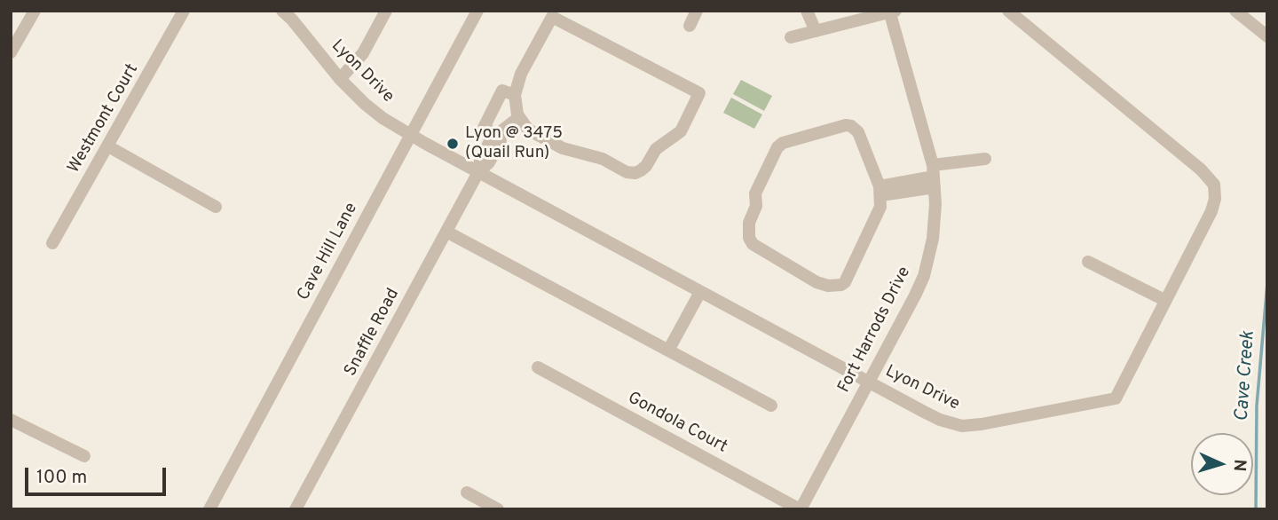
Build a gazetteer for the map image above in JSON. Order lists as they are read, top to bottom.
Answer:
{
  "streets": {
    "street": [
      "Lyon Drive",
      "Westmont Court",
      "Cave Hill Lane",
      "Fort Harrods Drive",
      "Snaffle Road",
      "Gondola Court"
    ]
  },
  "crossings": [
    ["Lyon Drive", "Cave Hill Lane"],
    ["Lyon Drive", "Fort Harrods Drive"],
    ["Lyon Drive", "Snaffle Road"],
    ["Fort Harrods Drive", "Gondola Court"]
  ],
  "water": ["Cave Creek"],
  "places": ["Lyon @ 3475 (Quail Run)"],
  "scale_bar": "100 m",
  "north": "right"
}
